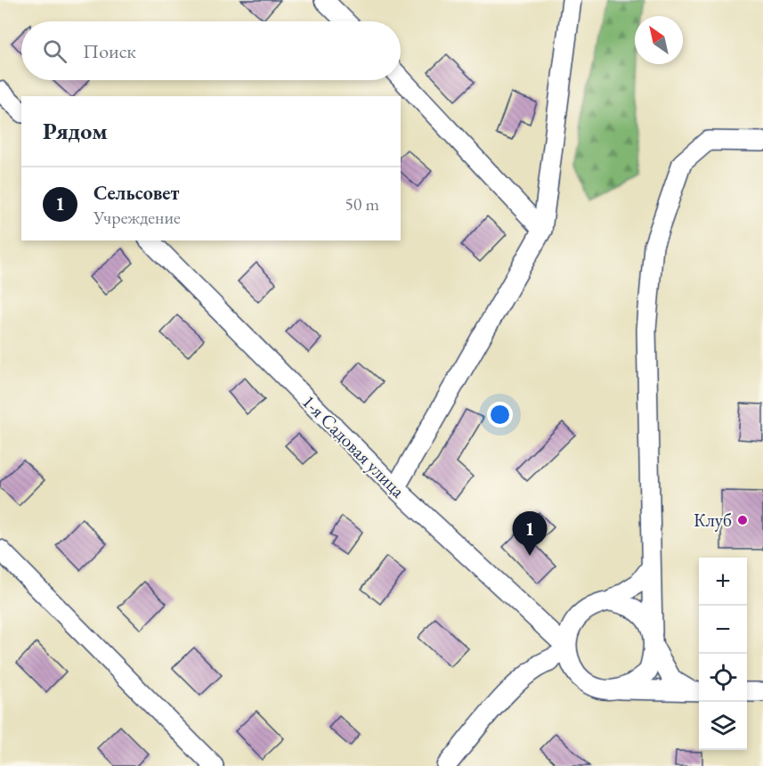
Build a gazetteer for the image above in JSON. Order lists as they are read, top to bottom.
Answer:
{
  "streets": {
    "street": ["1-я Садовая улица"]
  },
  "places": ["Клуб"],
  "north": "top left",
  "page": {
    "search": "Поиск",
    "heading": "Рядом",
    "list": [
      {
        "mark": "1",
        "name": "Сельсовет",
        "note": "Учреждение",
        "value": "50 m"
      }
    ],
    "pins": "1",
    "map_buttons": ["+", "−"]
  }
}
